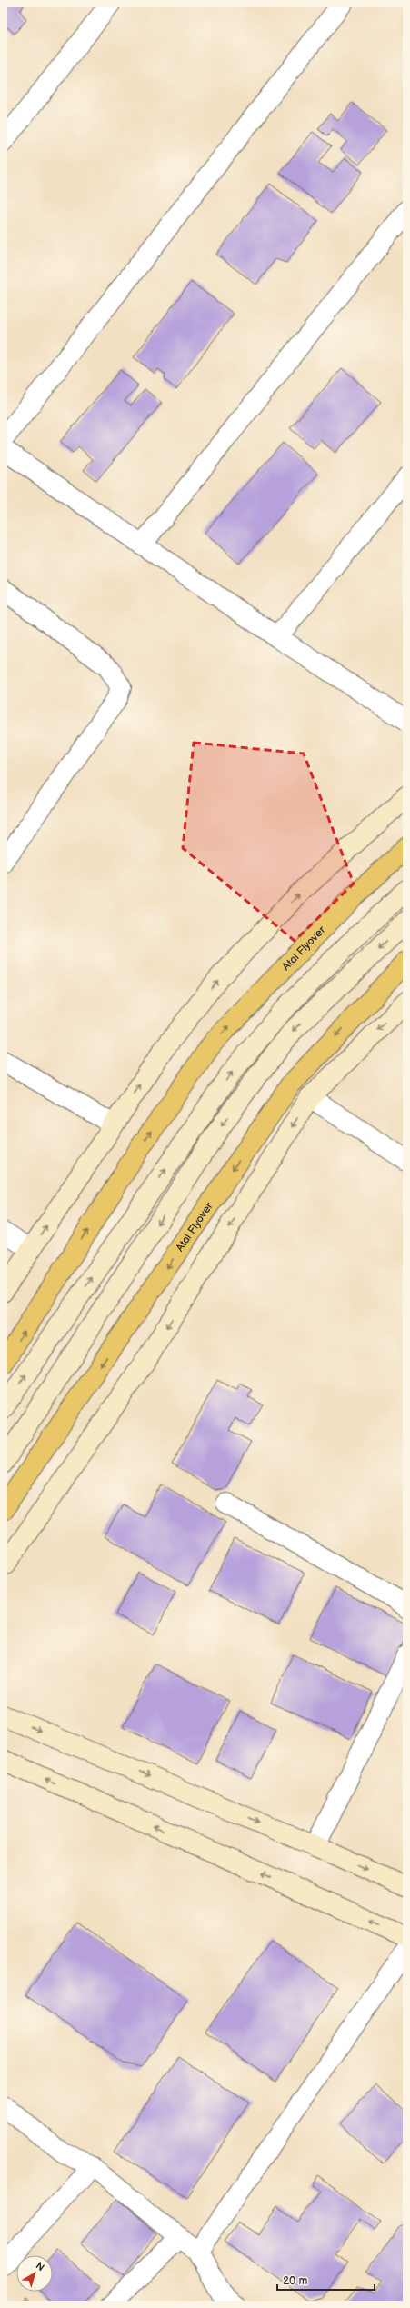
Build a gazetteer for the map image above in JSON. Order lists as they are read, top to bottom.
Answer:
{
  "streets": {
    "main road": ["Atal Flyover"]
  },
  "scale_bar": "20 m",
  "north": "top right"
}
